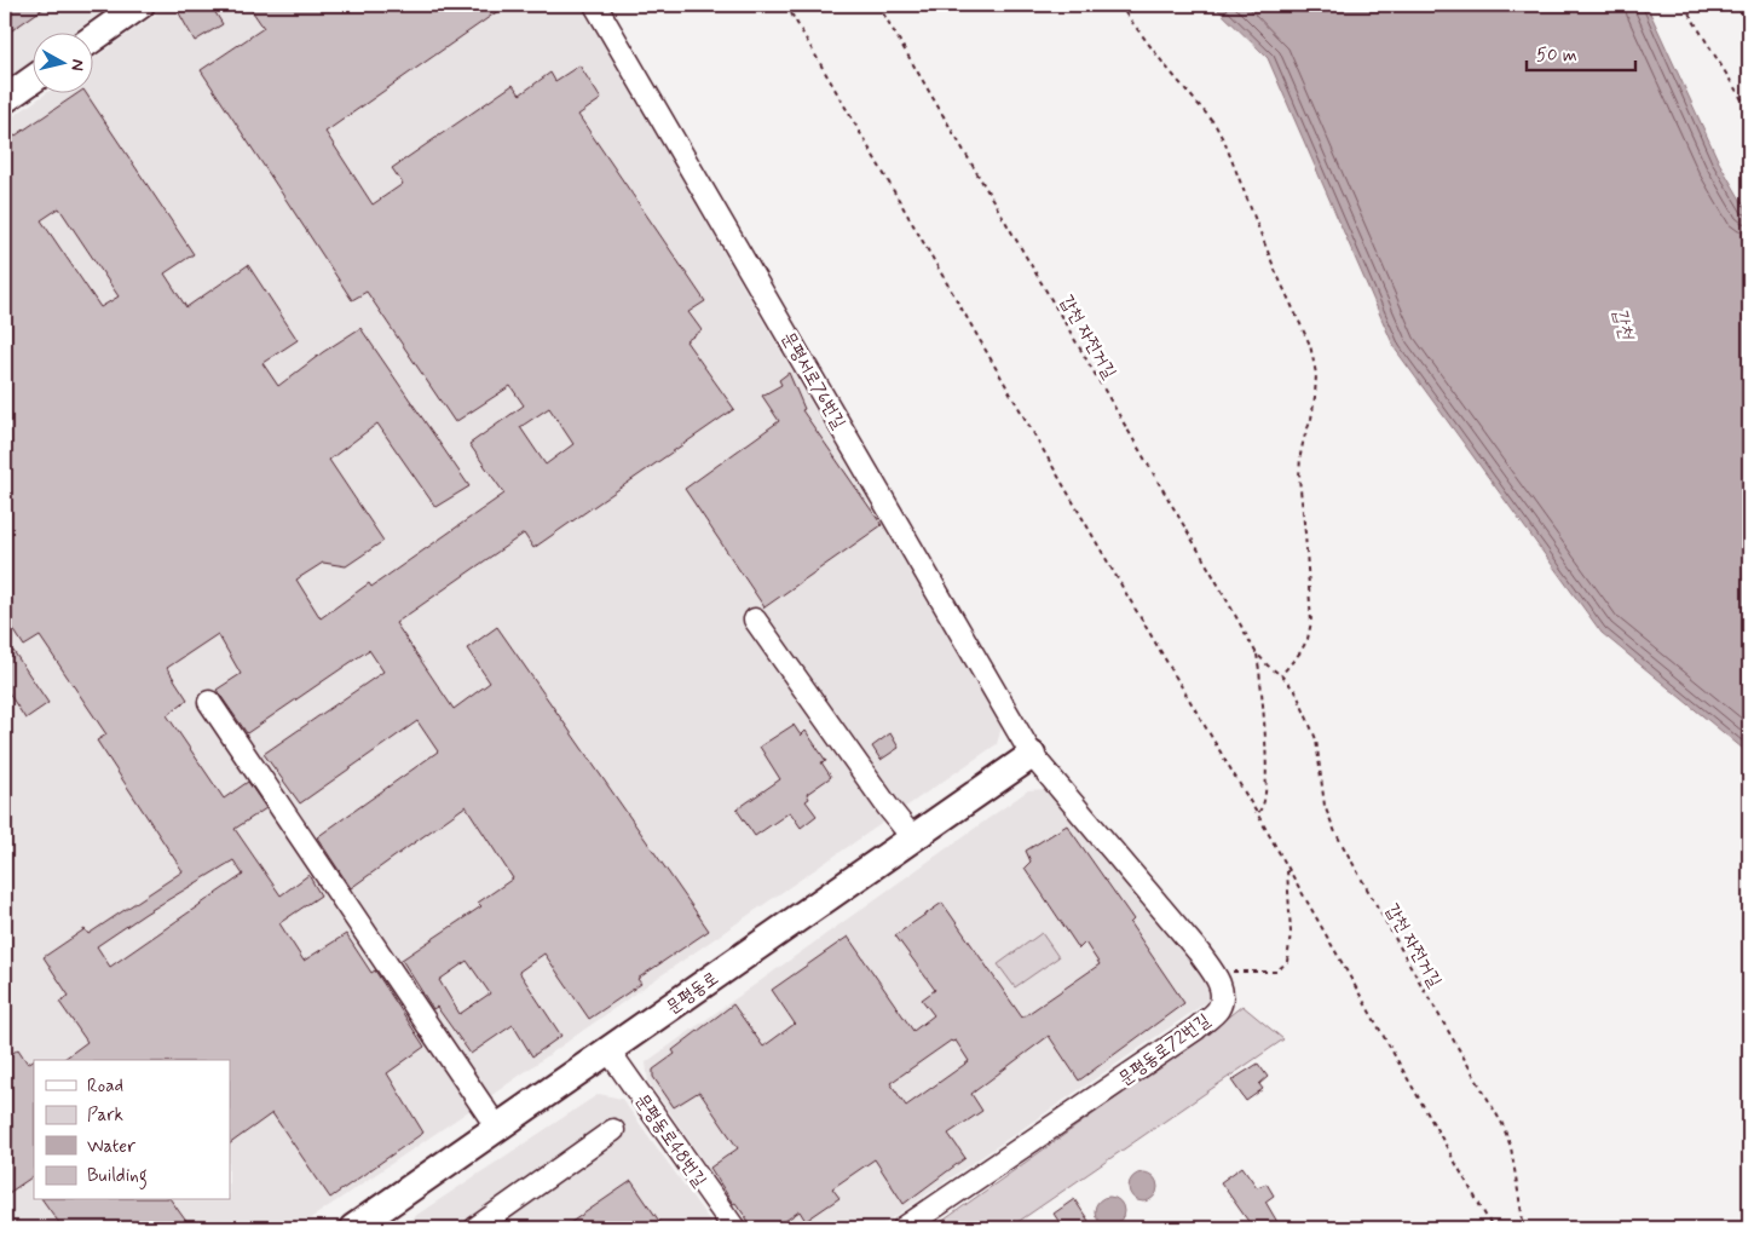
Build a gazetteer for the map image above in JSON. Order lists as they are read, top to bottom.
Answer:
{
  "streets": {
    "main road": ["문평동로"],
    "street": ["문평서로76번길", "문평동로72번길", "문평동로48번길"],
    "path": ["갑천 자전거길"]
  },
  "crossings": [
    ["문평서로76번길", "문평동로"],
    ["문평동로", "문평동로48번길"]
  ],
  "water": ["갑천"],
  "legend": [
    "Road",
    "Park",
    "Water",
    "Building"
  ],
  "scale_bar": "50 m",
  "north": "right"
}
